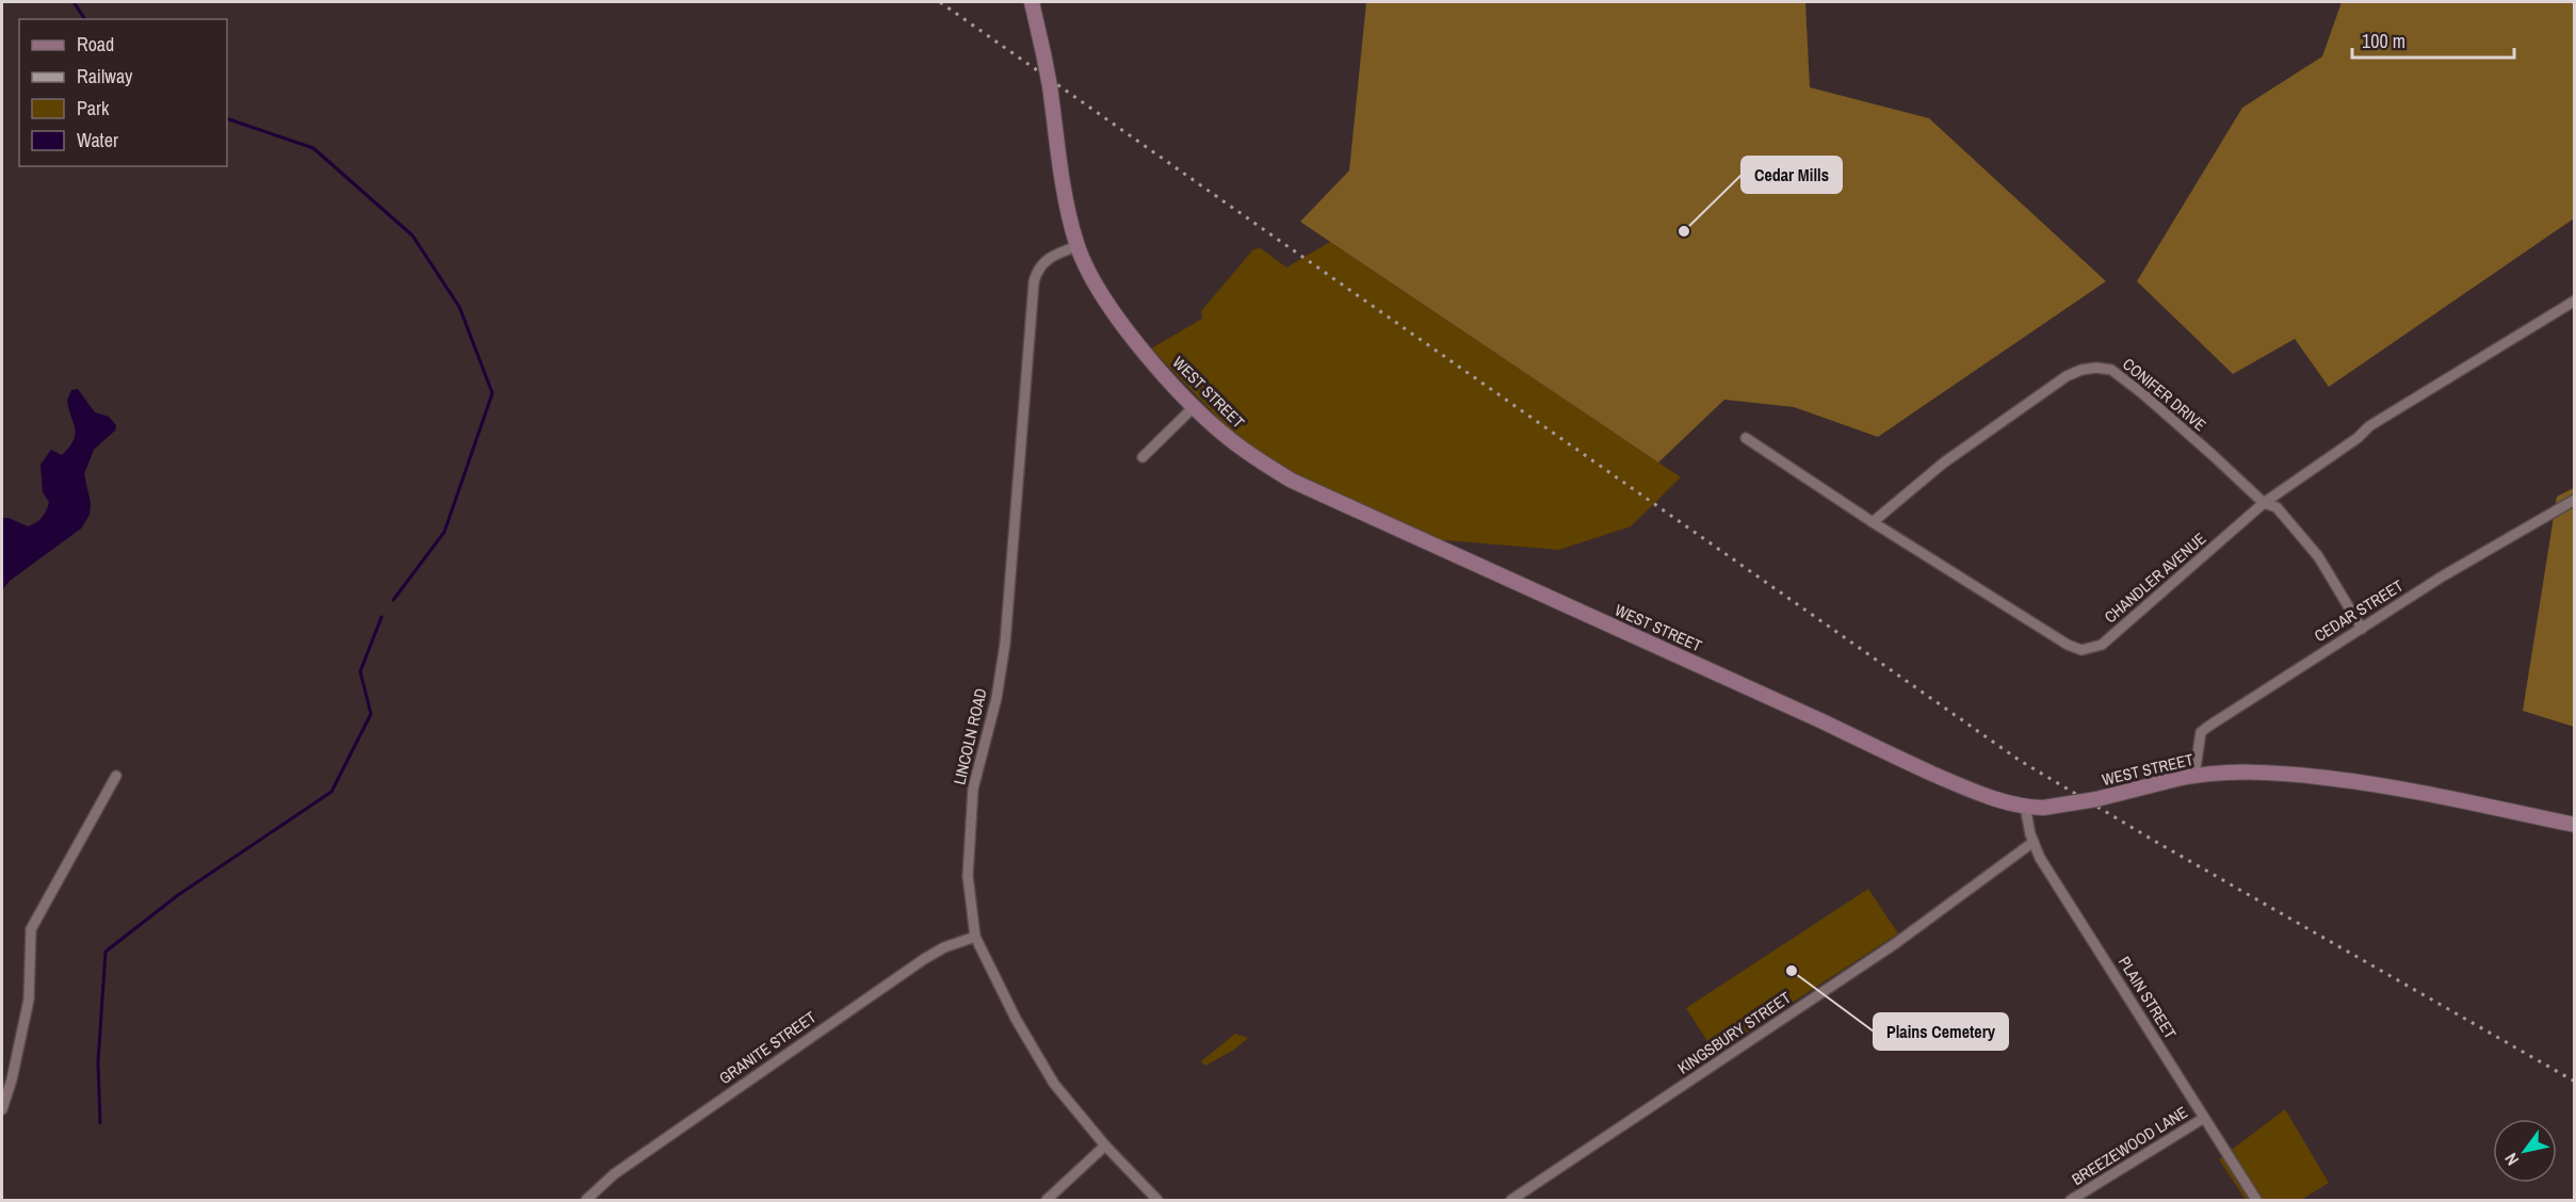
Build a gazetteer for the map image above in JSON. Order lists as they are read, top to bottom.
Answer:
{
  "streets": {
    "main road": ["WEST STREET"],
    "street": [
      "CONIFER DRIVE",
      "CHANDLER AVENUE",
      "CEDAR STREET",
      "LINCOLN ROAD",
      "PLAIN STREET",
      "KINGSBURY STREET",
      "GRANITE STREET",
      "BREEZEWOOD LANE"
    ]
  },
  "crossings": [
    ["WEST STREET", "CEDAR STREET"],
    ["WEST STREET", "LINCOLN ROAD"],
    ["WEST STREET", "PLAIN STREET"],
    ["CONIFER DRIVE", "CHANDLER AVENUE"],
    ["CONIFER DRIVE", "CEDAR STREET"],
    ["LINCOLN ROAD", "GRANITE STREET"],
    ["PLAIN STREET", "KINGSBURY STREET"],
    ["PLAIN STREET", "BREEZEWOOD LANE"]
  ],
  "places": ["Cedar Mills", "Plains Cemetery"],
  "legend": [
    "Road",
    "Railway",
    "Park",
    "Water"
  ],
  "scale_bar": "100 m",
  "north": "bottom left"
}
